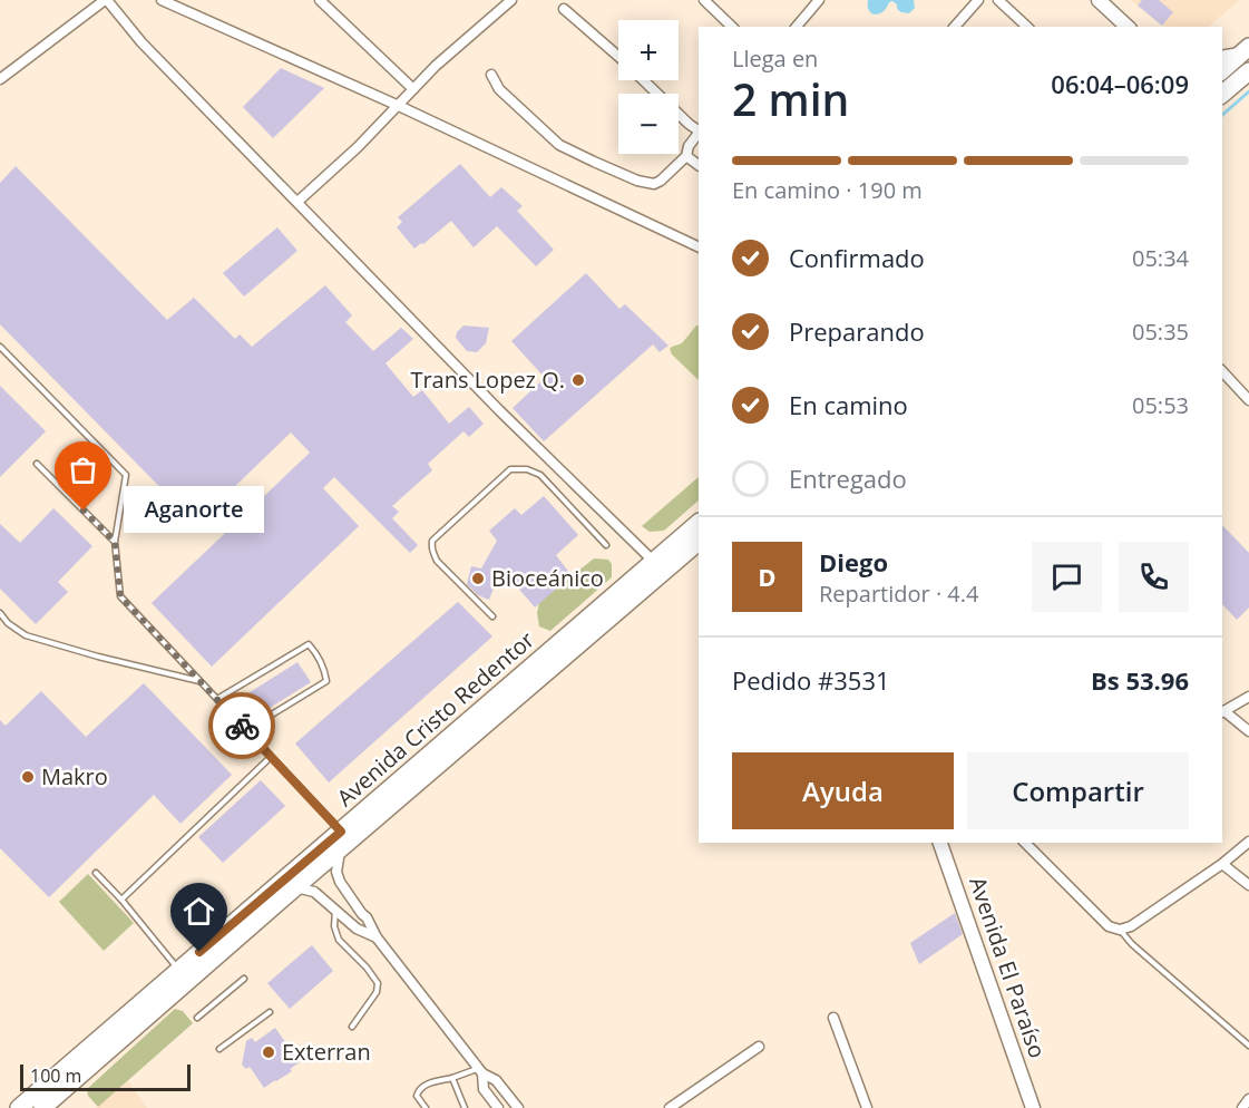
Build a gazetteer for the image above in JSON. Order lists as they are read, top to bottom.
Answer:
{
  "streets": {
    "highway": ["Avenida Cristo Redentor"],
    "street": ["Avenida El Paraíso"]
  },
  "places": [
    "Trans Lopez Q.",
    "Aganorte",
    "Bioceánico",
    "Makro",
    "Exterran"
  ],
  "scale_bar": "100 m",
  "page": {
    "map_buttons": ["+", "−"],
    "heading": ["2 min", "Llega en", "06:04–06:09"],
    "panel": [
      "Diego",
      "Repartidor · 4.4",
      "Pedido #3531",
      "Bs 53.96"
    ],
    "bar": "En camino · 190 m",
    "list": [
      ["Confirmado", "05:34"],
      ["Preparando", "05:35"],
      ["En camino", "05:53"],
      "Entregado"
    ],
    "bubble": "Aganorte",
    "round": "D",
    "buttons": ["Ayuda", "Compartir"],
    "scale": "100 m"
  }
}
